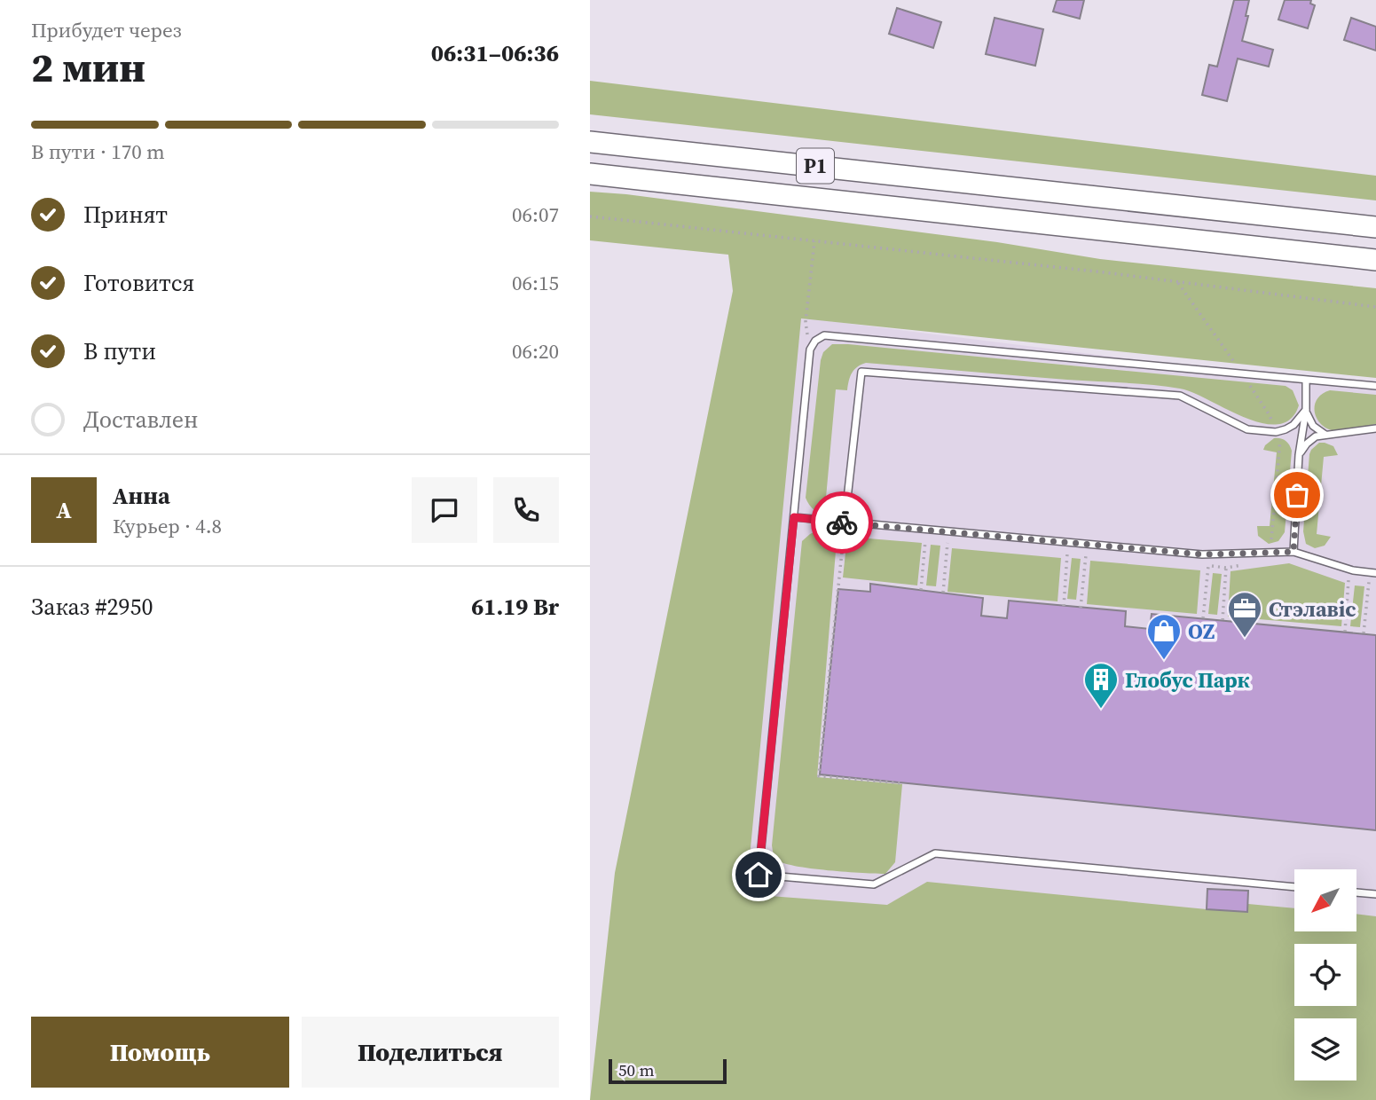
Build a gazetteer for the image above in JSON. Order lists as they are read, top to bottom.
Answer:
{
  "streets": {
    "highway": ["Р1"]
  },
  "places": {
    "office": ["Стэлавіс"],
    "shop": ["OZ"],
    "building": ["Глобус Парк"]
  },
  "scale_bar": "50 m",
  "north": "bottom left",
  "page": {
    "heading": ["2 мин", "Прибудет через", "06:31–06:36"],
    "panel": [
      "Анна",
      "Курьер · 4.8",
      "Заказ #2950",
      "61.19 Br"
    ],
    "bar": "В пути · 170 m",
    "list": [
      ["Принят", "06:07"],
      ["Готовится", "06:15"],
      ["В пути", "06:20"],
      "Доставлен"
    ],
    "round": "А",
    "buttons": ["Помощь", "Поделиться"],
    "scale": "50 m"
  }
}
